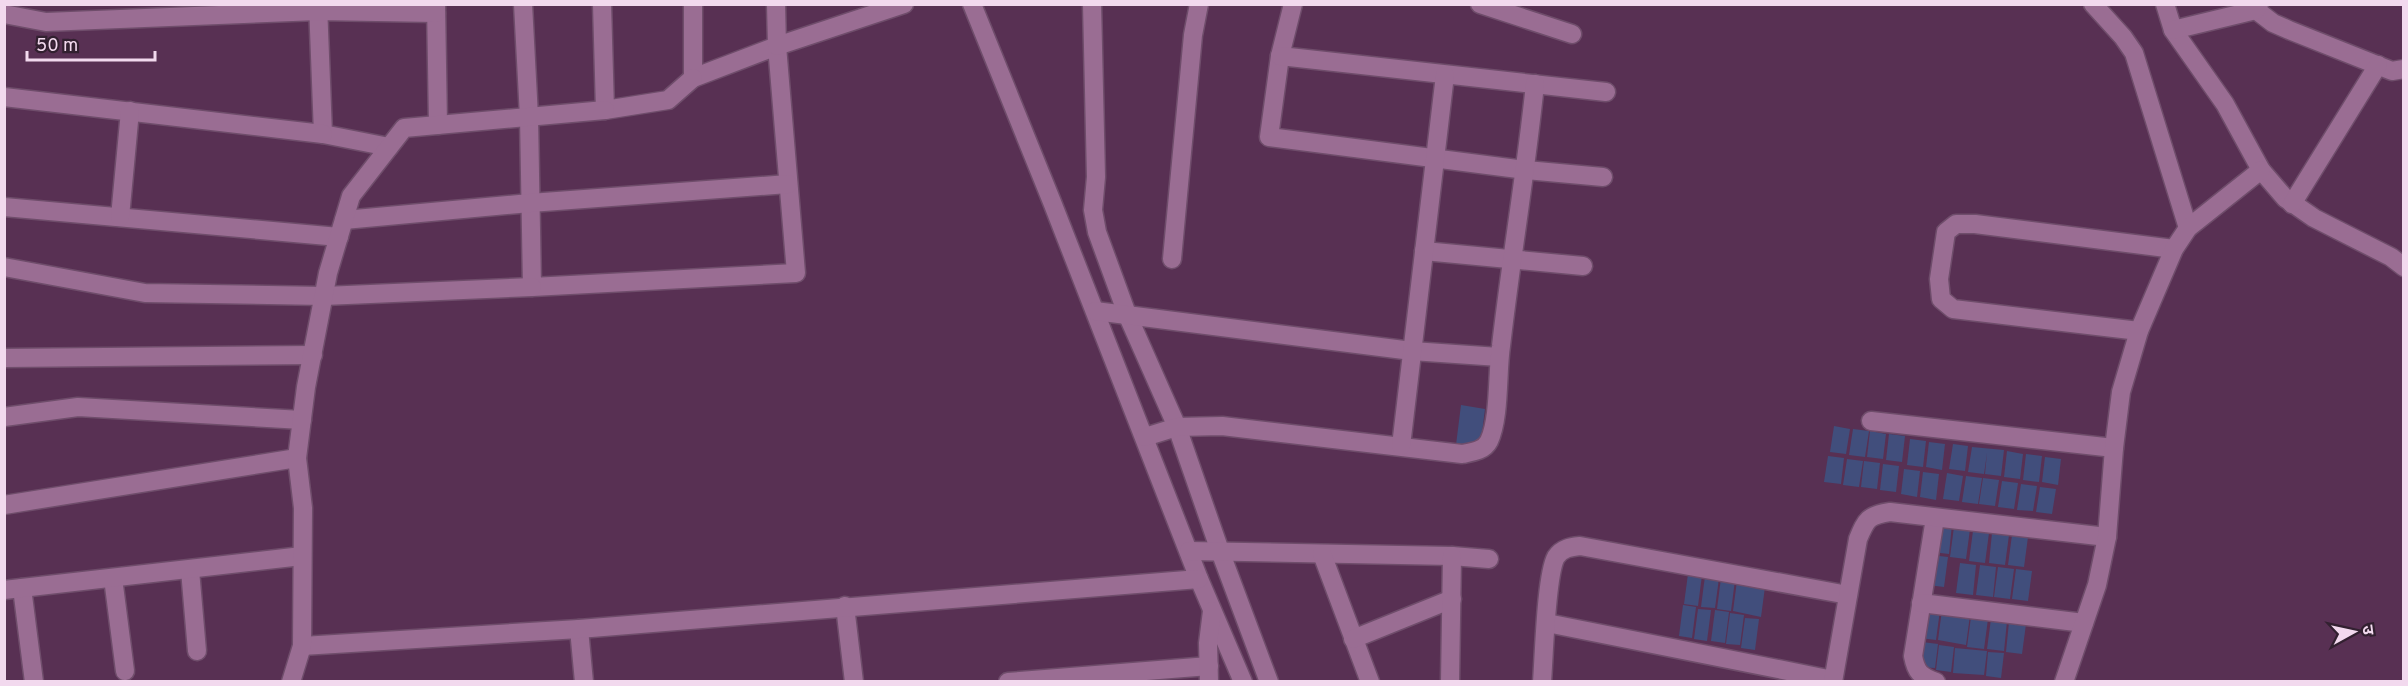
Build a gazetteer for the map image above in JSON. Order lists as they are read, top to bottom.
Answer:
{
  "scale_bar": "50 m",
  "north": "right"
}
